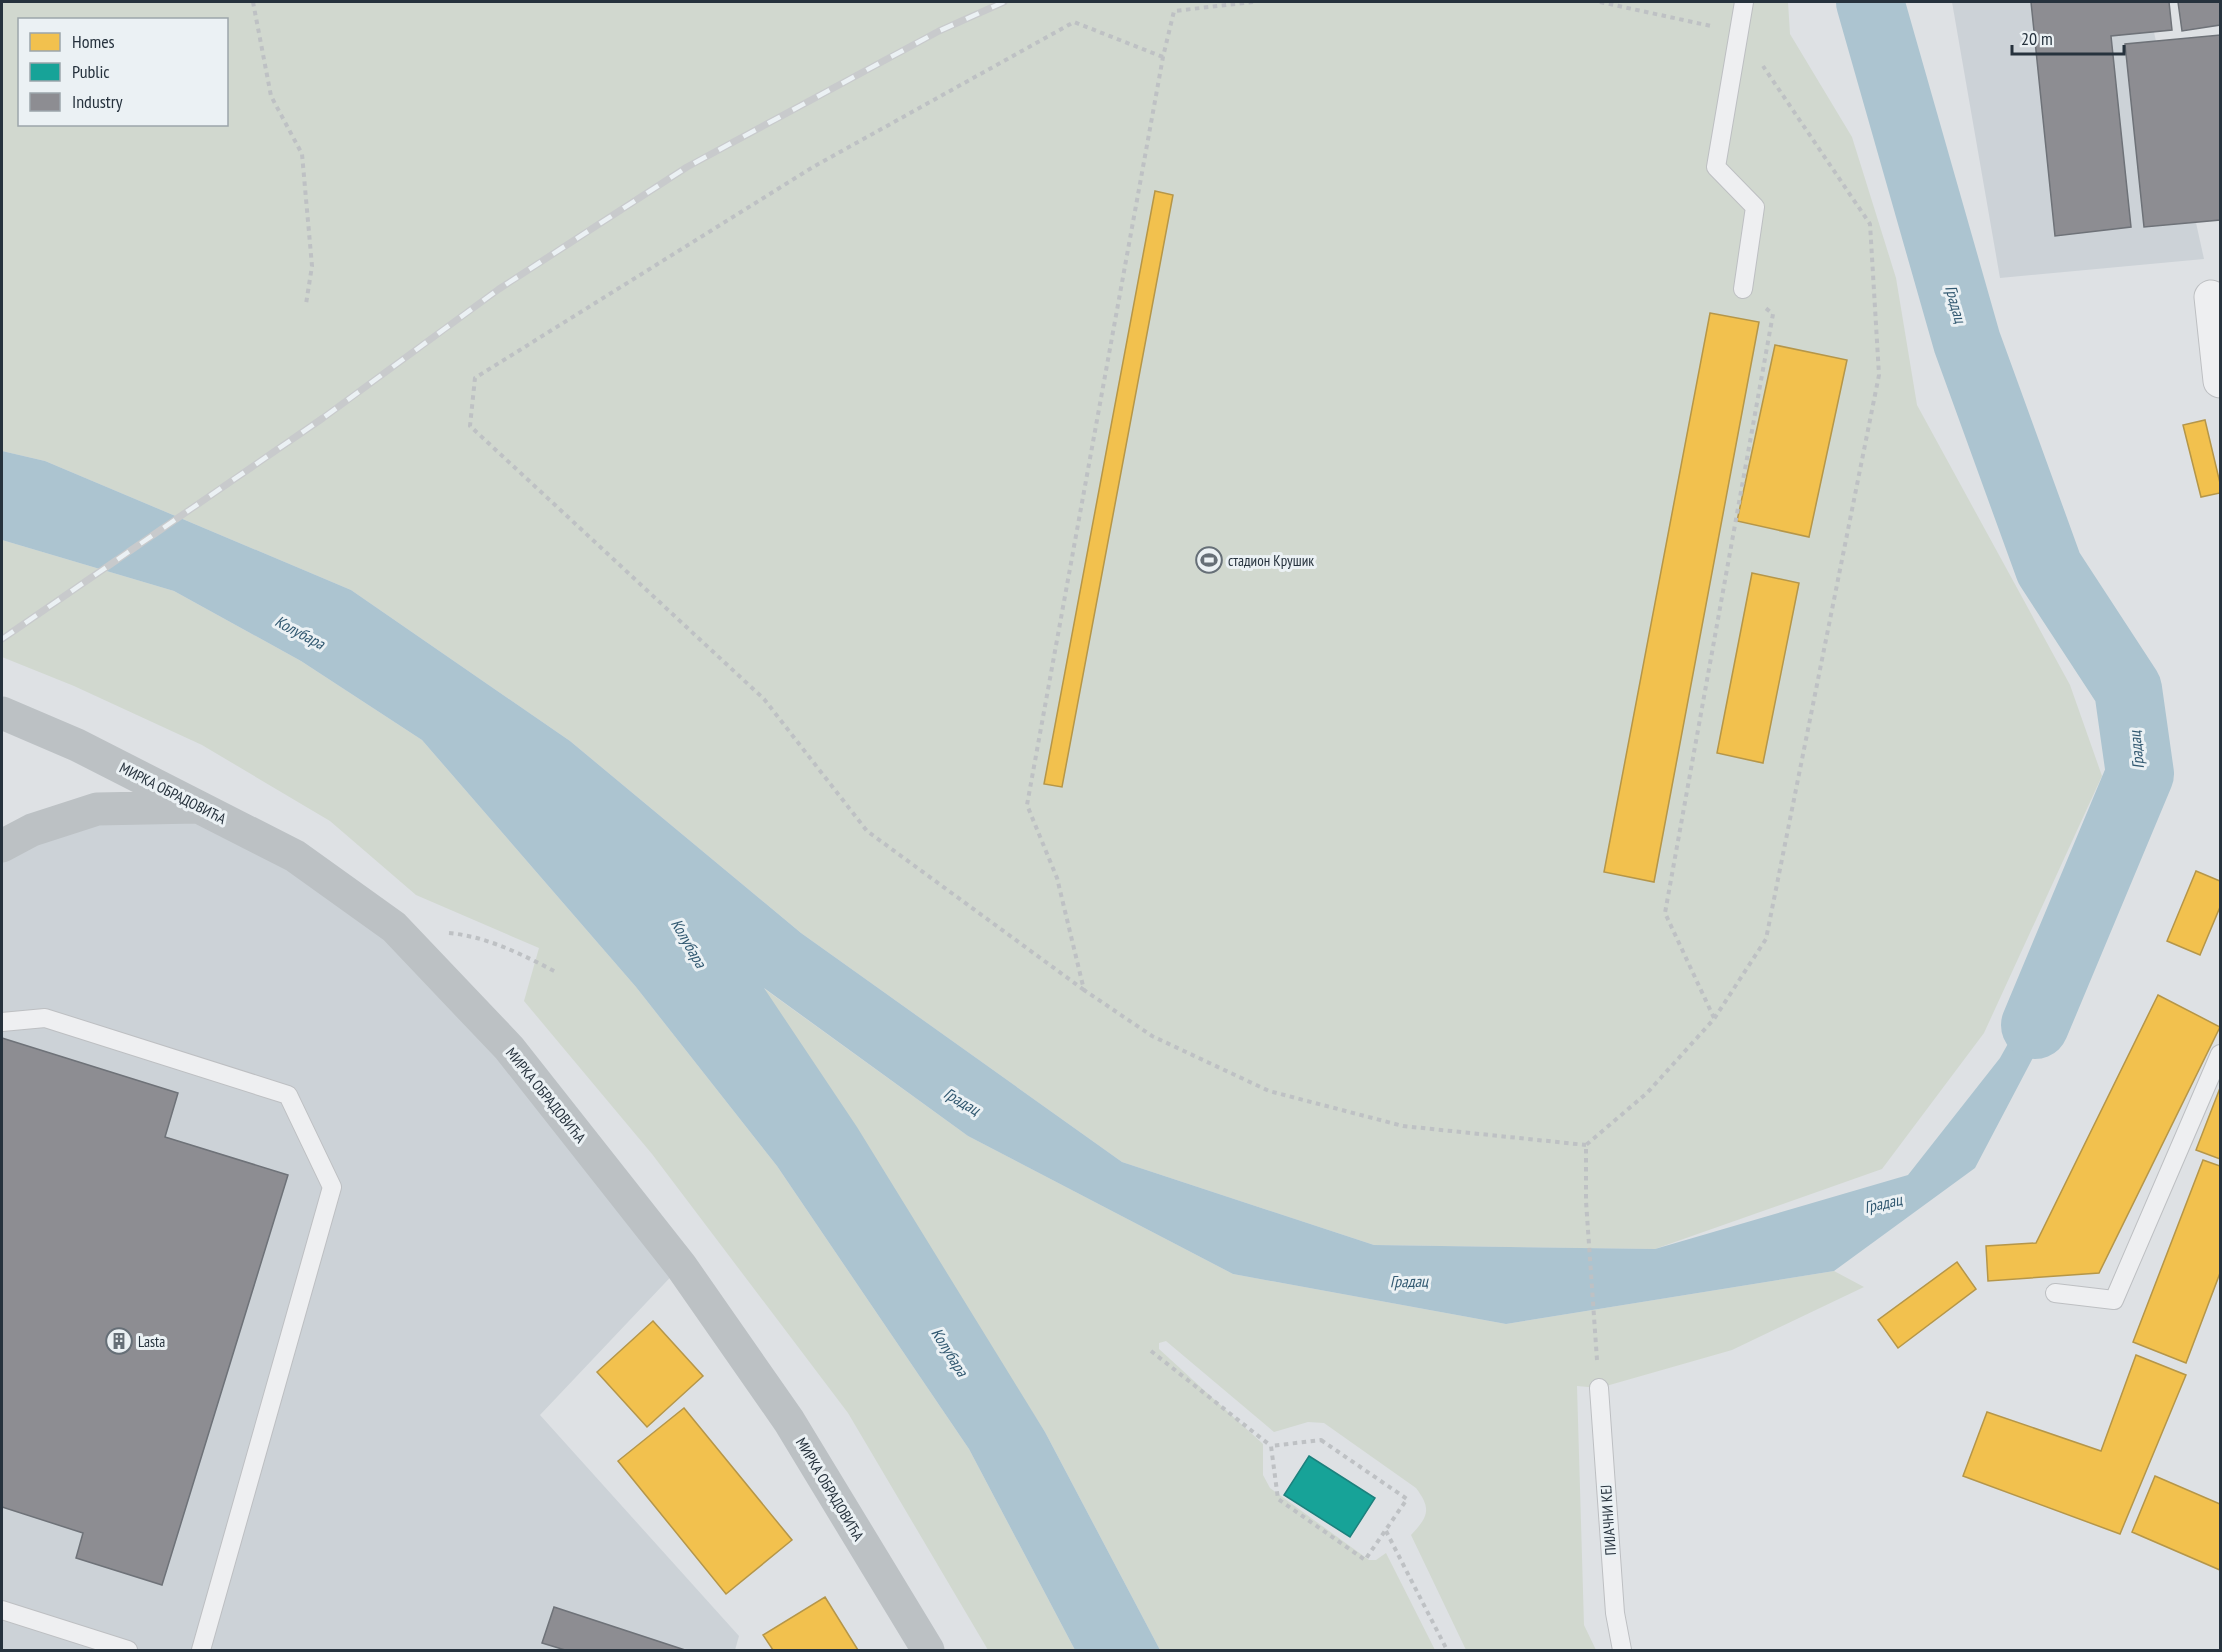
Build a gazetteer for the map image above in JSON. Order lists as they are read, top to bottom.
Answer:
{
  "streets": {
    "street": ["МИРКА ОБРАДОВИЋА"],
    "lane": ["ПИЈАЧНИ КЕЈ"]
  },
  "water": ["Градац", "Колубара"],
  "places": {
    "sports": ["стадион Крушик"],
    "building": ["Lasta"]
  },
  "legend": ["Homes", "Public", "Industry"],
  "scale_bar": "20 m"
}
